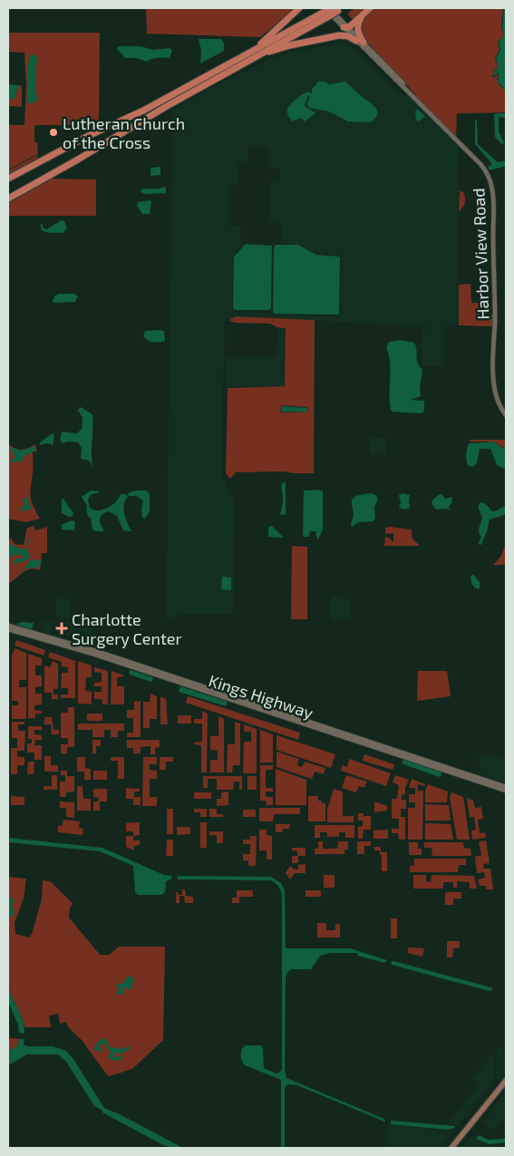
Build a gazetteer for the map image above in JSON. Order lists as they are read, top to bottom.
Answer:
{
  "streets": {
    "main road": ["Harbor View Road", "Kings Highway"]
  },
  "places": {
    "other": ["Lutheran Church of the Cross"],
    "health": ["Charlotte Surgery Center"]
  }
}
